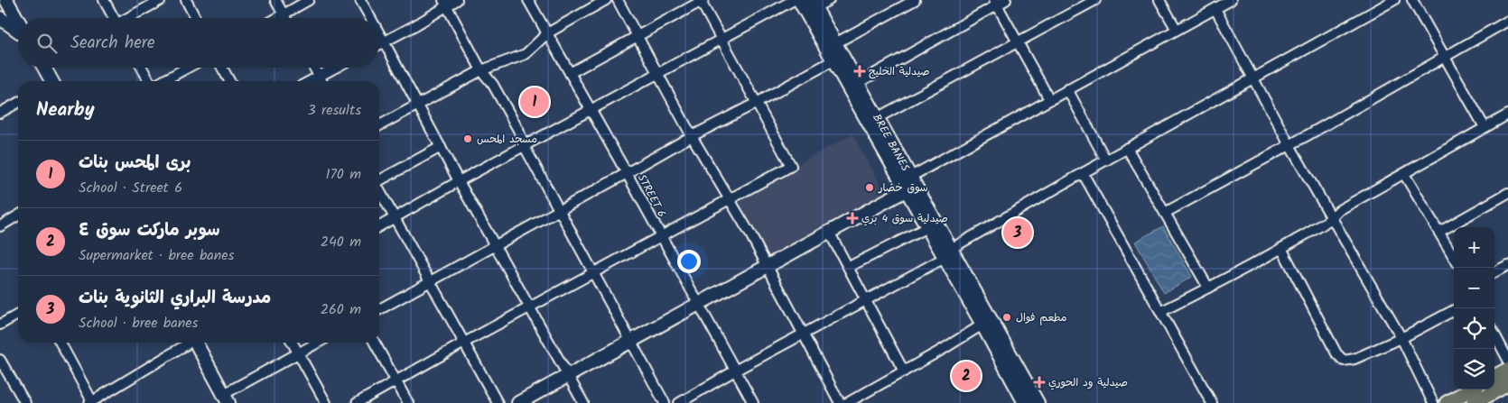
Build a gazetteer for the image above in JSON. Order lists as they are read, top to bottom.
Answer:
{
  "streets": {
    "main road": ["BREE BANES"],
    "street": ["STREET 6"]
  },
  "places": {
    "health": ["صيدلية الخليج", "صيدلية سوق 4 بري", "صيدلية ود الحوري"],
    "other": ["مسجد المحس", "سوق خضار", "مطعم فوال"]
  },
  "page": {
    "search": "Search here",
    "heading": ["Nearby", "3 results"],
    "pins": ["1", "3", "2"],
    "list": [
      {
        "mark": "1",
        "name": "برى المحس بنات",
        "note": "School · Street 6",
        "value": "170 m"
      },
      {
        "mark": "2",
        "name": "سوبر ماركت سوق ٤",
        "note": "Supermarket · bree banes",
        "value": "240 m"
      },
      {
        "mark": "3",
        "name": "مدرسة البراري الثانوية بنات",
        "note": "School · bree banes",
        "value": "260 m"
      }
    ],
    "map_buttons": ["+", "−"]
  }
}
